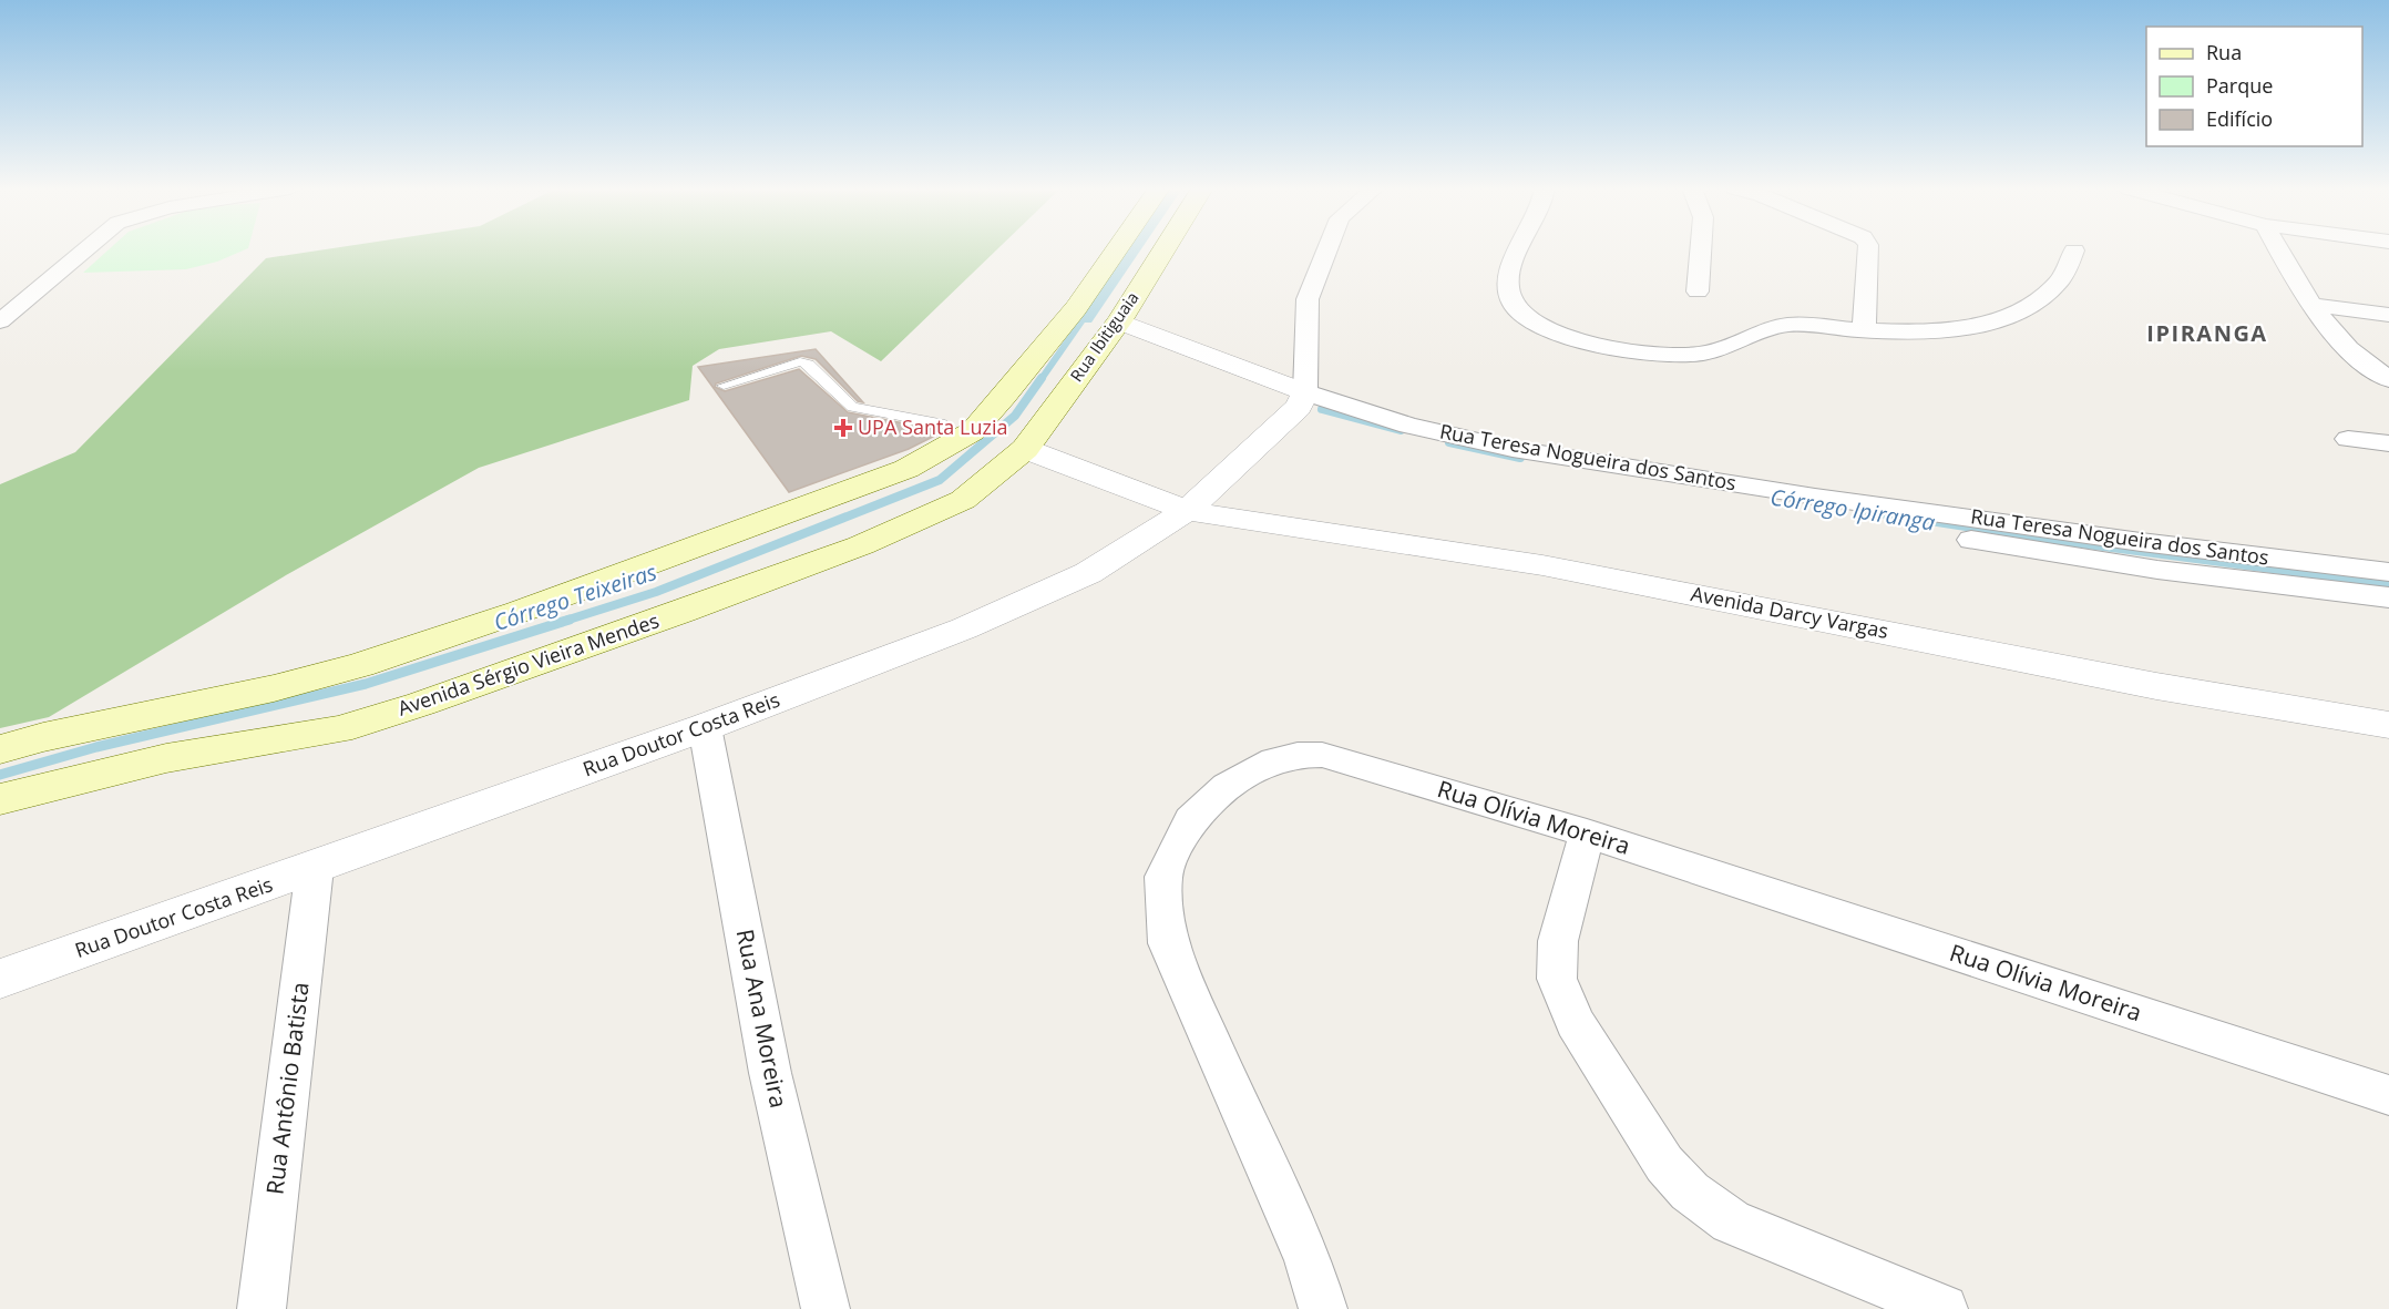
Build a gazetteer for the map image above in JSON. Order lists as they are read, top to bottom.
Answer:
{
  "streets": {
    "main road": ["Rua Ibitiguaia", "Avenida Sérgio Vieira Mendes"],
    "street": [
      "Rua Teresa Nogueira dos Santos",
      "Avenida Darcy Vargas",
      "Rua Doutor Costa Reis",
      "Rua Olívia Moreira",
      "Rua Ana Moreira",
      "Rua Antônio Batista"
    ]
  },
  "crossings": [
    ["Rua Ibitiguaia", "Rua Teresa Nogueira dos Santos"],
    ["Rua Ibitiguaia", "Avenida Darcy Vargas"],
    ["Rua Ibitiguaia", "Avenida Sérgio Vieira Mendes"],
    ["Rua Teresa Nogueira dos Santos", "Rua Doutor Costa Reis"],
    ["Avenida Darcy Vargas", "Avenida Sérgio Vieira Mendes"],
    ["Avenida Darcy Vargas", "Rua Doutor Costa Reis"],
    ["Rua Doutor Costa Reis", "Rua Ana Moreira"],
    ["Rua Doutor Costa Reis", "Rua Antônio Batista"]
  ],
  "districts": ["IPIRANGA"],
  "water": ["Córrego Ipiranga", "Córrego Teixeiras"],
  "places": {
    "health": ["UPA Santa Luzia"]
  },
  "legend": ["Rua", "Parque", "Edifício"]
}
